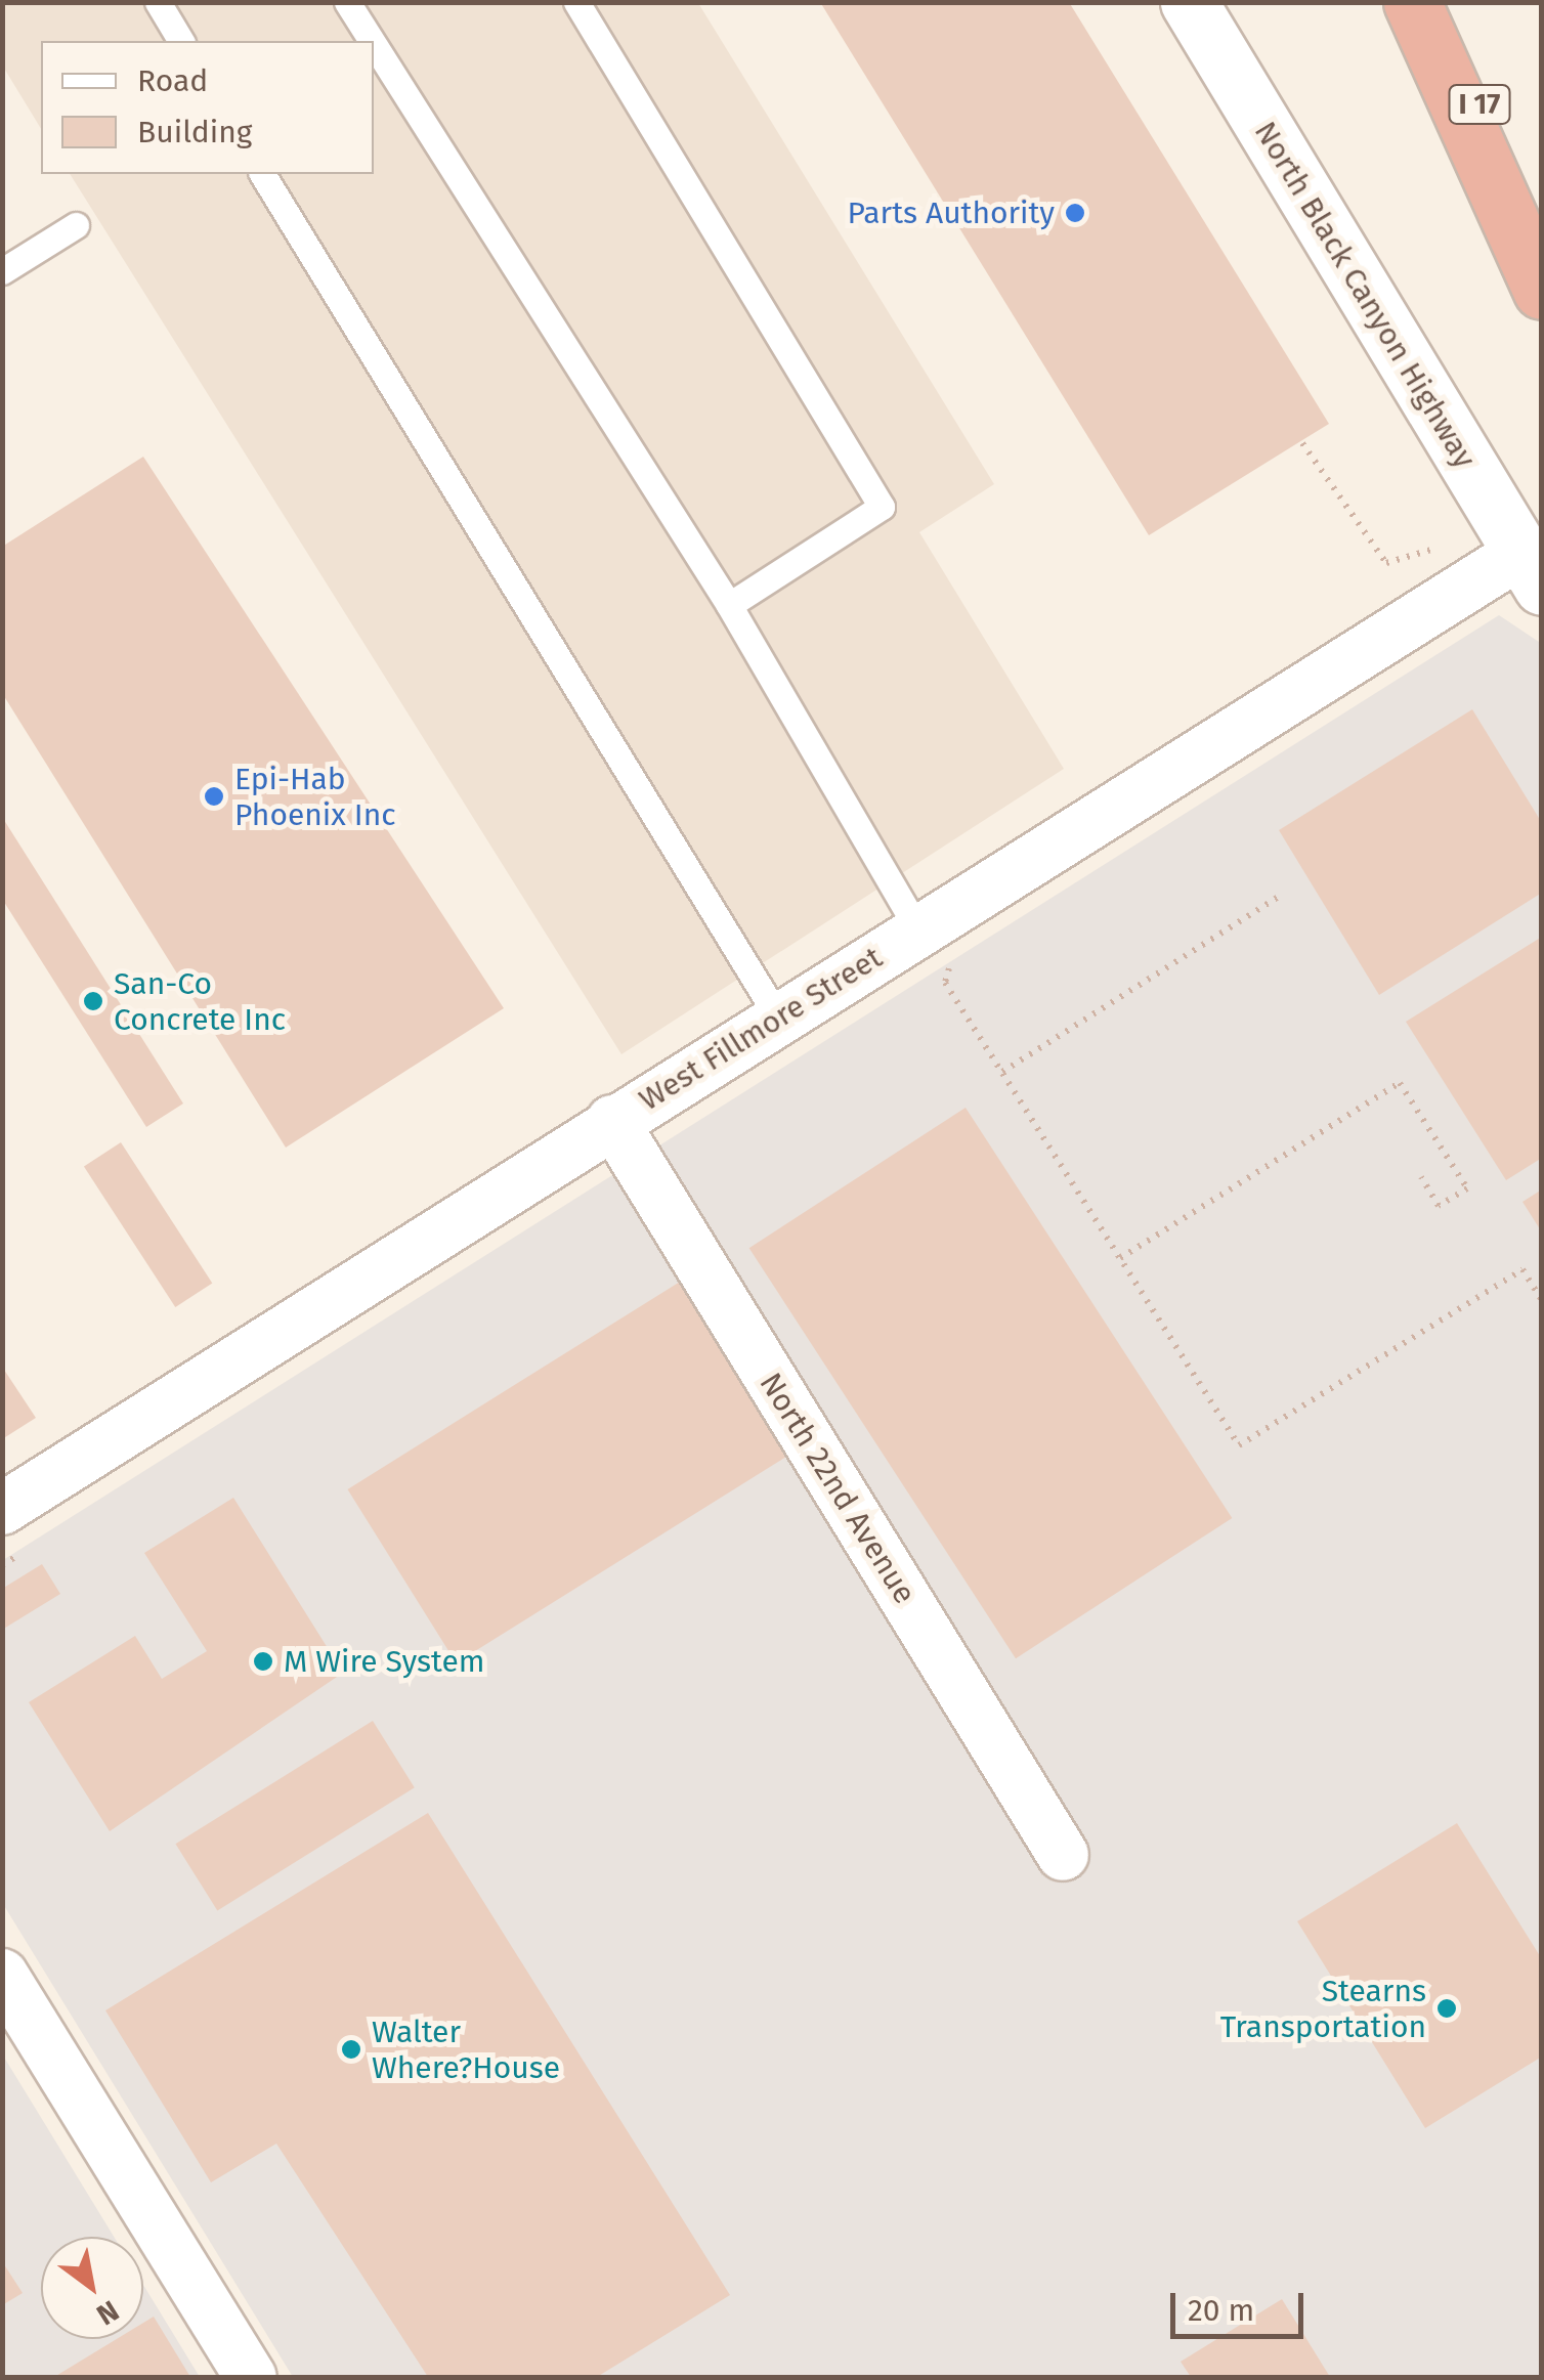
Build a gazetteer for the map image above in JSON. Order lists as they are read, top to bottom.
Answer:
{
  "streets": {
    "highway": ["I 17"],
    "main road": ["North Black Canyon Highway"],
    "street": ["West Fillmore Street", "North 22nd Avenue"]
  },
  "crossings": [
    ["North Black Canyon Highway", "West Fillmore Street"],
    ["West Fillmore Street", "North 22nd Avenue"]
  ],
  "places": [
    "Parts Authority",
    "Epi-Hab Phoenix Inc",
    "San-Co Concrete Inc",
    "M Wire System",
    "Stearns Transportation",
    "Walter Where?House"
  ],
  "legend": ["Road", "Building"],
  "scale_bar": "20 m",
  "north": "bottom right"
}
